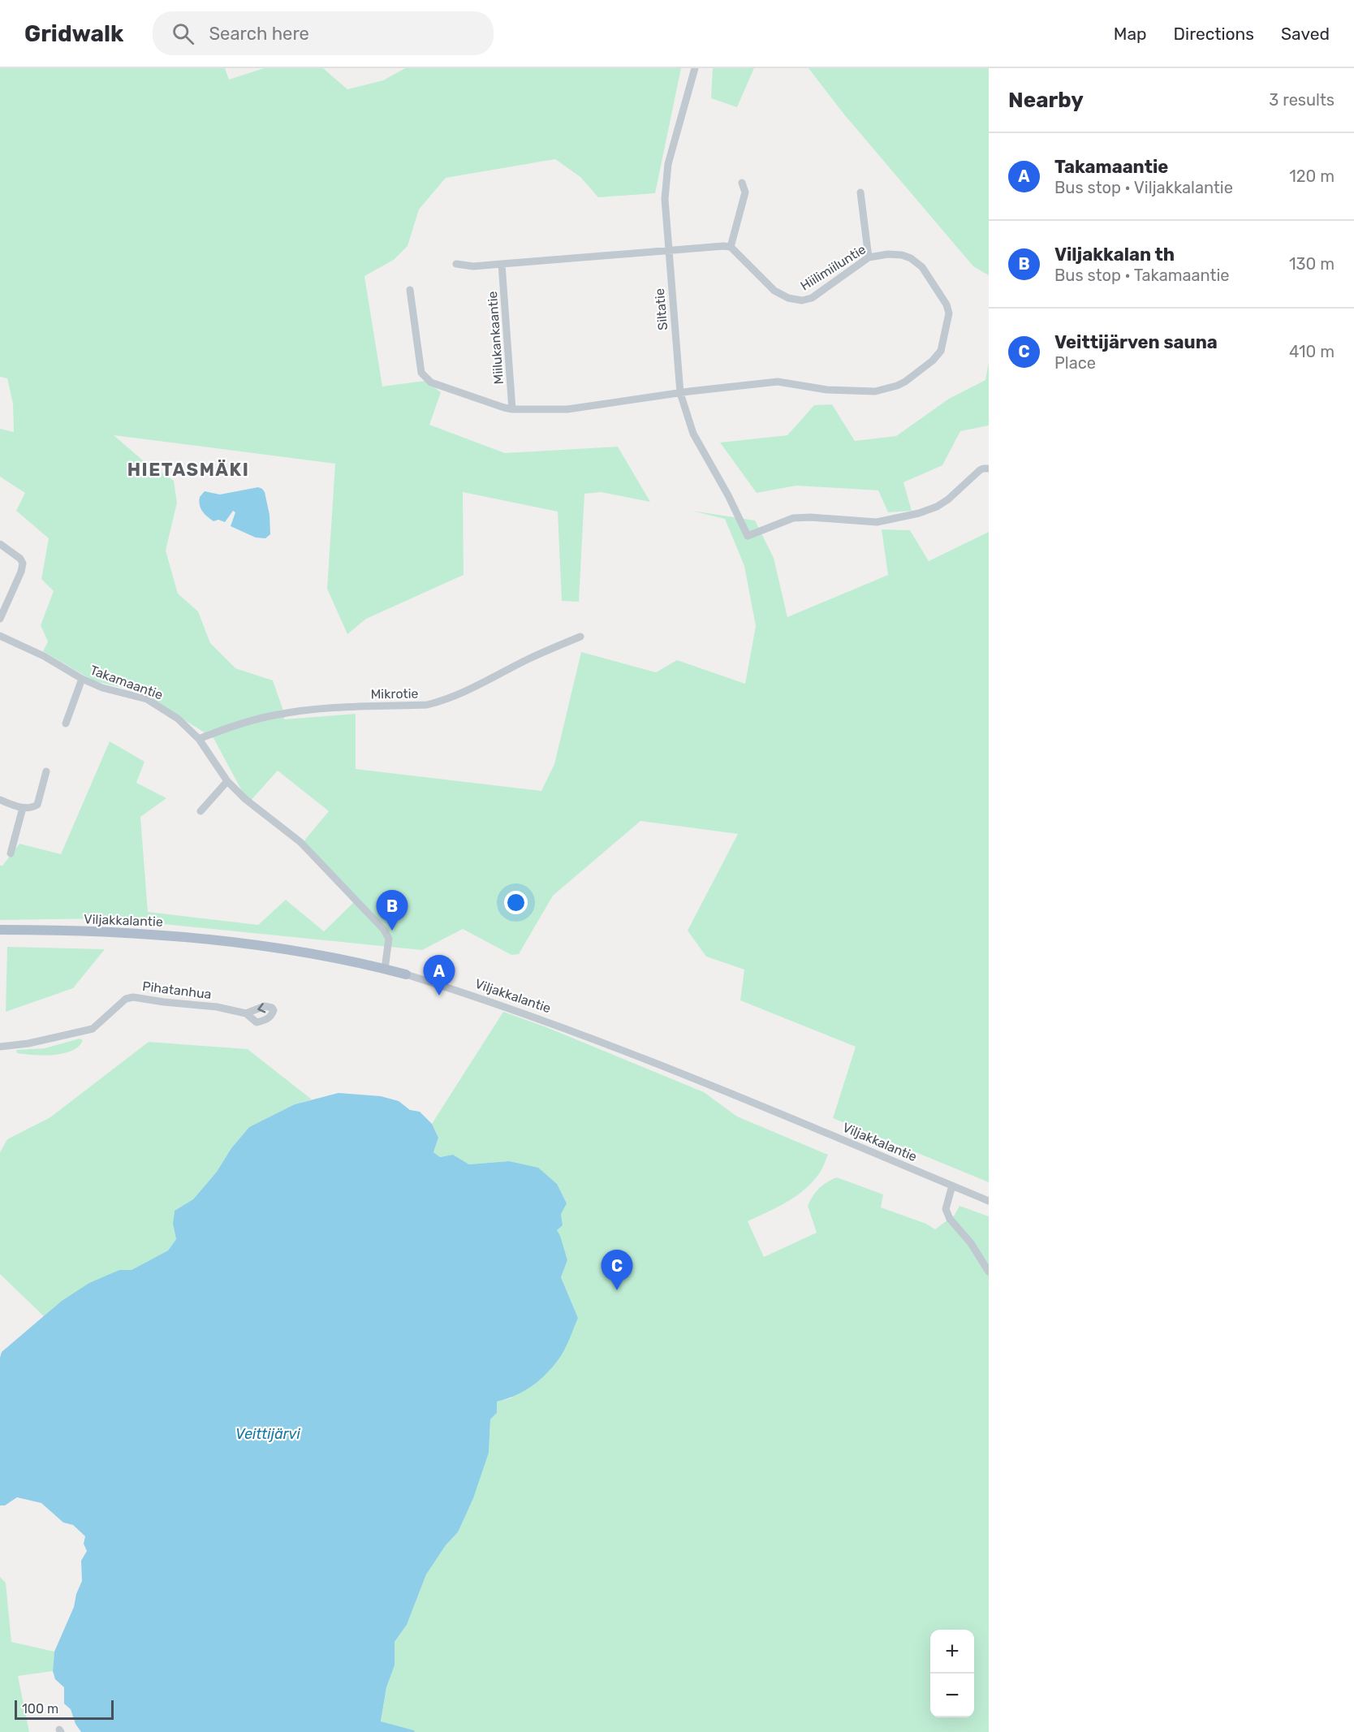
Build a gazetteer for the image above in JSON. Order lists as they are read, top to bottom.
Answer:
{
  "streets": {
    "main road": ["Viljakkalantie"],
    "street": [
      "Hiilimiiluntie",
      "Siltatie",
      "Miilukankaantie",
      "Takamaantie",
      "Mikrotie",
      "Pihatanhua"
    ]
  },
  "crossings": [
    ["Hiilimiiluntie", "Siltatie"],
    ["Takamaantie", "Mikrotie"],
    ["Takamaantie", "Viljakkalantie"]
  ],
  "districts": ["HIETASMÄKI"],
  "water": ["Veittijärvi"],
  "scale_bar": "100 m",
  "page": {
    "header": "Gridwalk",
    "search": "Search here",
    "nav": ["Map", "Directions", "Saved"],
    "heading": ["Nearby", "3 results"],
    "list": [
      {
        "mark": "A",
        "name": "Takamaantie",
        "note": "Bus stop · Viljakkalantie",
        "value": "120 m"
      },
      {
        "mark": "B",
        "name": "Viljakkalan th",
        "note": "Bus stop · Takamaantie",
        "value": "130 m"
      },
      {
        "mark": "C",
        "name": "Veittijärven sauna",
        "note": "Place",
        "value": "410 m"
      }
    ],
    "pins": ["B", "A", "C"],
    "map_buttons": ["+", "−"],
    "scale": "100 m"
  }
}
